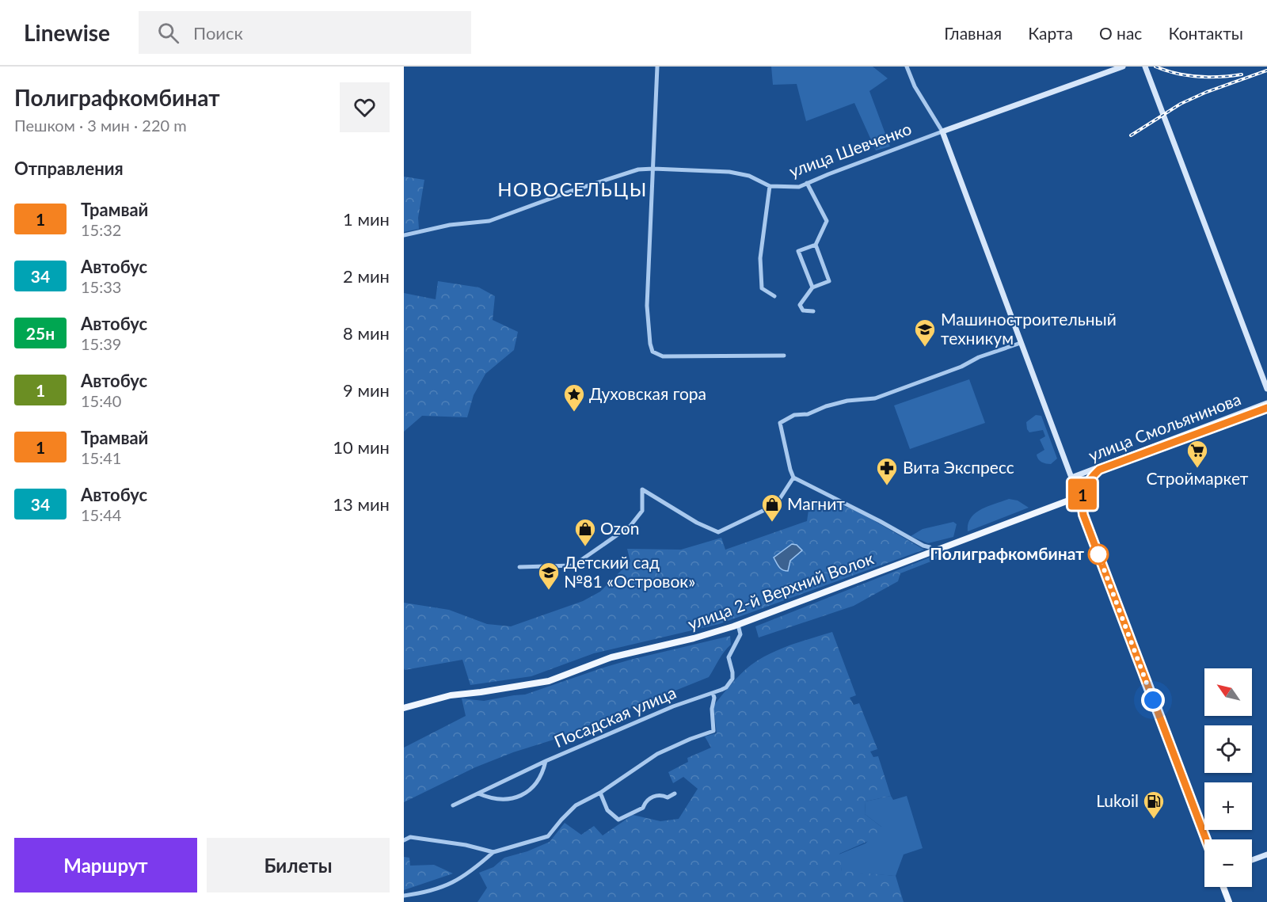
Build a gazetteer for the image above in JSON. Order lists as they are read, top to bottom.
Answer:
{
  "streets": {
    "main road": ["улица 2-й Верхний Волок"],
    "street": ["улица Шевченко", "улица Смольянинова", "Посадская улица"]
  },
  "crossings": [
    ["улица Шевченко", "улица Смольянинова"],
    ["улица Шевченко", "улица 2-й Верхний Волок"],
    ["улица 2-й Верхний Волок", "Посадская улица"]
  ],
  "districts": ["НОВОСЕЛЬЦЫ"],
  "places": {
    "school or university": ["Машиностроительный техникум", "Детский сад №81 «Островок»"],
    "place": ["Духовская гора"],
    "supermarket": ["Строймаркет"],
    "pharmacy": ["Вита Экспресс"],
    "shop": ["Магнит", "Ozon"],
    "other": ["Полиграфкомбинат"],
    "fuel station": ["Lukoil"]
  },
  "lines": ["tram line 1"],
  "north": "top left",
  "page": {
    "header": "Linewise",
    "search": "Поиск",
    "nav": [
      "Главная",
      "Карта",
      "О нас",
      "Контакты"
    ],
    "heading": [
      ["Полиграфкомбинат", "Пешком · 3 мин · 220 m"],
      "Отправления"
    ],
    "on_map": "1",
    "list": [
      {
        "mark": "1",
        "name": "Трамвай",
        "note": "15:32",
        "value": "1 мин"
      },
      {
        "mark": "34",
        "name": "Автобус",
        "note": "15:33",
        "value": "2 мин"
      },
      {
        "mark": "25н",
        "name": "Автобус",
        "note": "15:39",
        "value": "8 мин"
      },
      {
        "mark": "1",
        "name": "Автобус",
        "note": "15:40",
        "value": "9 мин"
      },
      {
        "mark": "1",
        "name": "Трамвай",
        "note": "15:41",
        "value": "10 мин"
      },
      {
        "mark": "34",
        "name": "Автобус",
        "note": "15:44",
        "value": "13 мин"
      }
    ],
    "map_buttons": ["+", "−"],
    "buttons": ["Маршрут", "Билеты"]
  }
}
